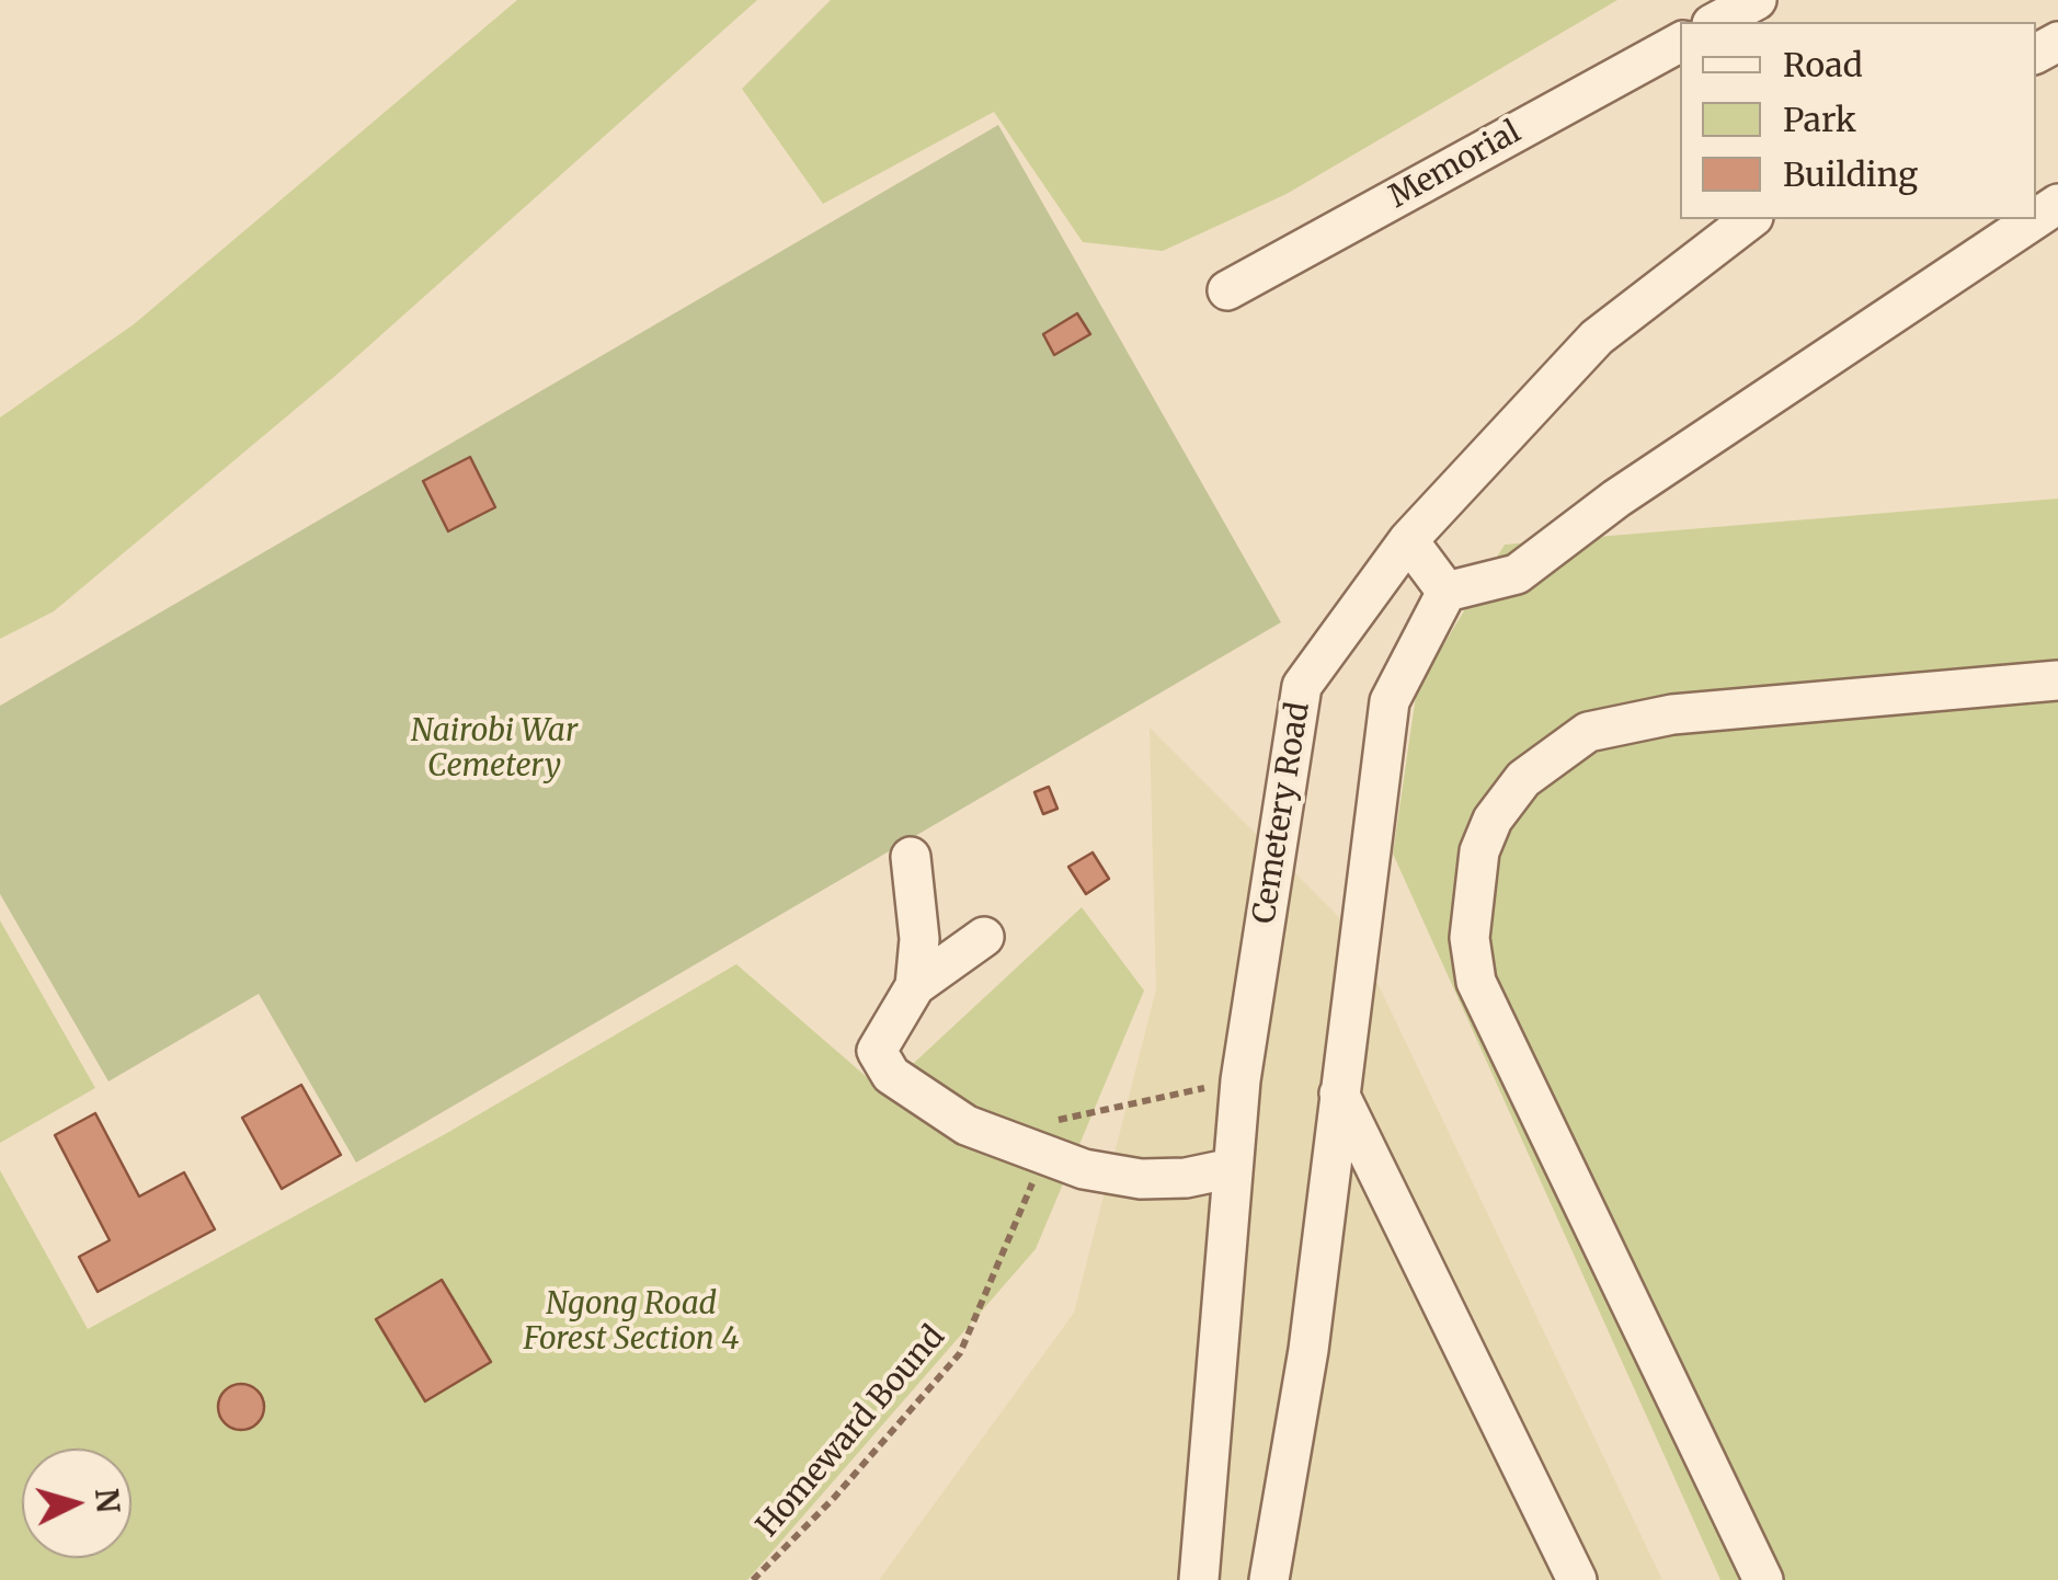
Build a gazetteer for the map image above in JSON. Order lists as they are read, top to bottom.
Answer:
{
  "streets": {
    "street": ["Memorial", "Cemetery Road"],
    "path": ["Homeward Bound"]
  },
  "crossings": [
    ["Cemetery Road", "Homeward Bound"]
  ],
  "parks": ["Nairobi War Cemetery", "Ngong Road Forest Section 4"],
  "legend": ["Road", "Park", "Building"],
  "north": "right"
}
